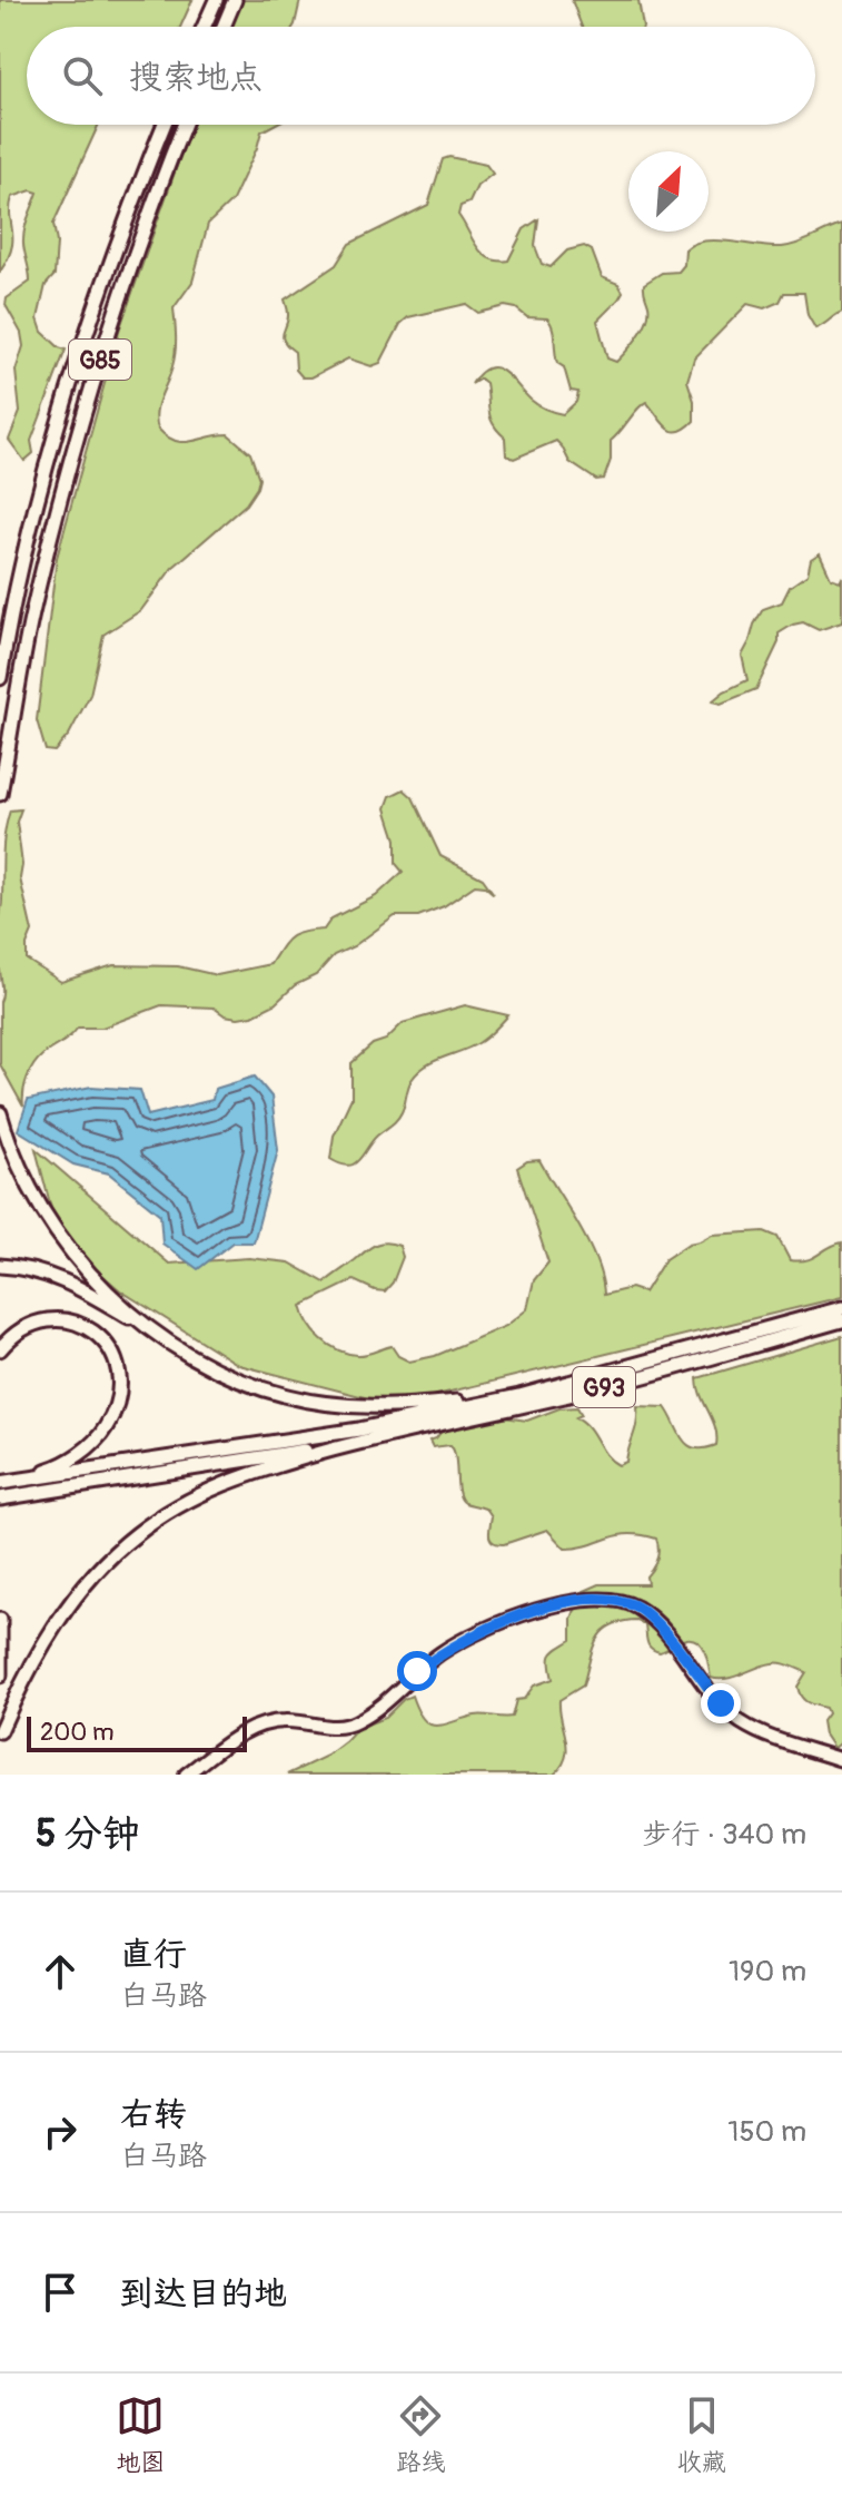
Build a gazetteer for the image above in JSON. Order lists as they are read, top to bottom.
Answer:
{
  "streets": {
    "highway": ["G85", "G93"]
  },
  "scale_bar": "200 m",
  "north": "top right",
  "page": {
    "search": "搜索地点",
    "scale": "200 m",
    "heading": ["5 分钟", "步行 · 340 m"],
    "list": [
      ["直行", "白马路", "190 m"],
      ["右转", "白马路", "150 m"],
      "到达目的地"
    ],
    "nav": ["地图", "路线", "收藏"]
  }
}
